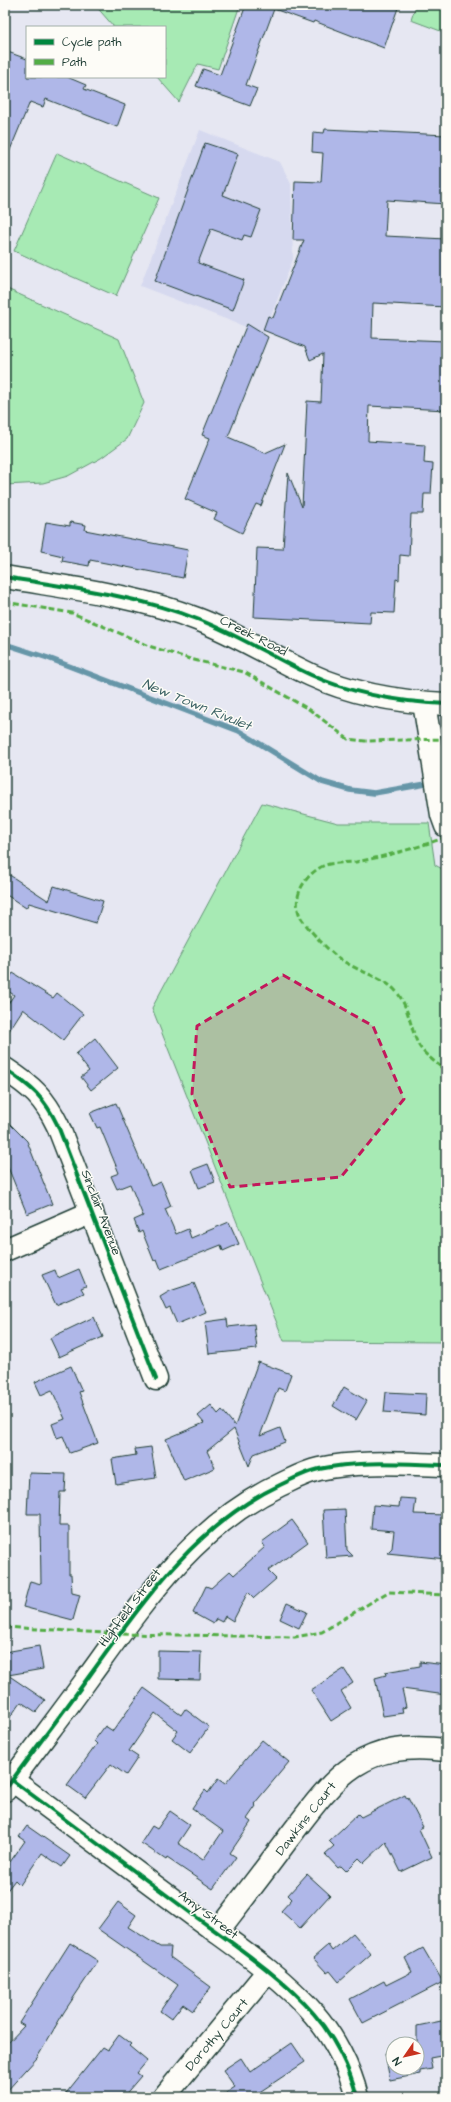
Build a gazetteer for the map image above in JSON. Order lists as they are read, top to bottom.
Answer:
{
  "streets": {
    "street": [
      "Creek Road",
      "Sinclair Avenue",
      "Highfield Street",
      "Dawkins Court",
      "Amy Street",
      "Dorothy Court"
    ]
  },
  "crossings": [
    ["Highfield Street", "Amy Street"],
    ["Dawkins Court", "Amy Street"],
    ["Amy Street", "Dorothy Court"]
  ],
  "water": ["New Town Rivulet"],
  "legend": ["Cycle path", "Path"],
  "north": "bottom left"
}
